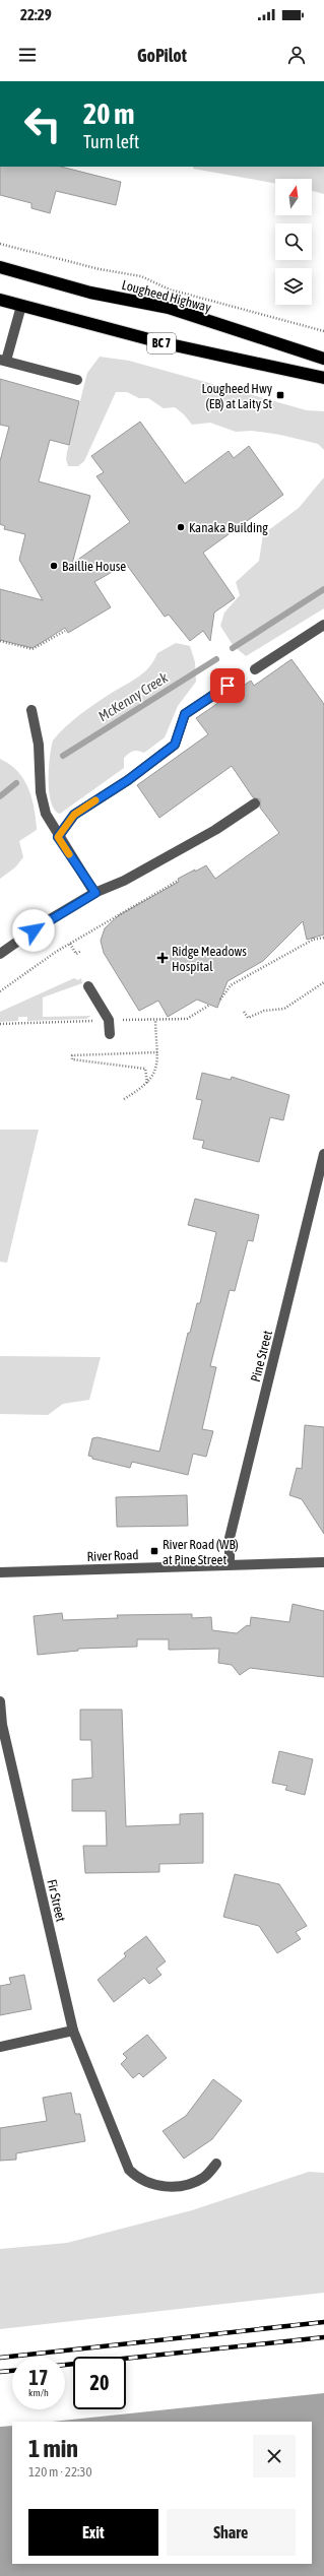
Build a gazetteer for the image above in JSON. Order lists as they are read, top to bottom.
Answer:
{
  "streets": {
    "highway": ["Lougheed Highway", "BC 7"],
    "street": ["Pine Street", "River Road", "Fir Street"]
  },
  "crossings": [
    ["Pine Street", "River Road"]
  ],
  "water": ["McKenny Creek"],
  "places": {
    "transit": ["Lougheed Hwy (EB) at Laity St", "River Road (WB) at Pine Street"],
    "other": ["Kanaka Building", "Baillie House"],
    "health": ["Ridge Meadows Hospital"]
  },
  "north": "top",
  "page": {
    "status": "22:29",
    "header": "GoPilot",
    "turn": ["20 m", "Turn left"],
    "speed": "17 km/h",
    "limit": "20",
    "heading": ["1 min", "120 m · 22:30"],
    "buttons": ["Exit", "Share"]
  }
}
